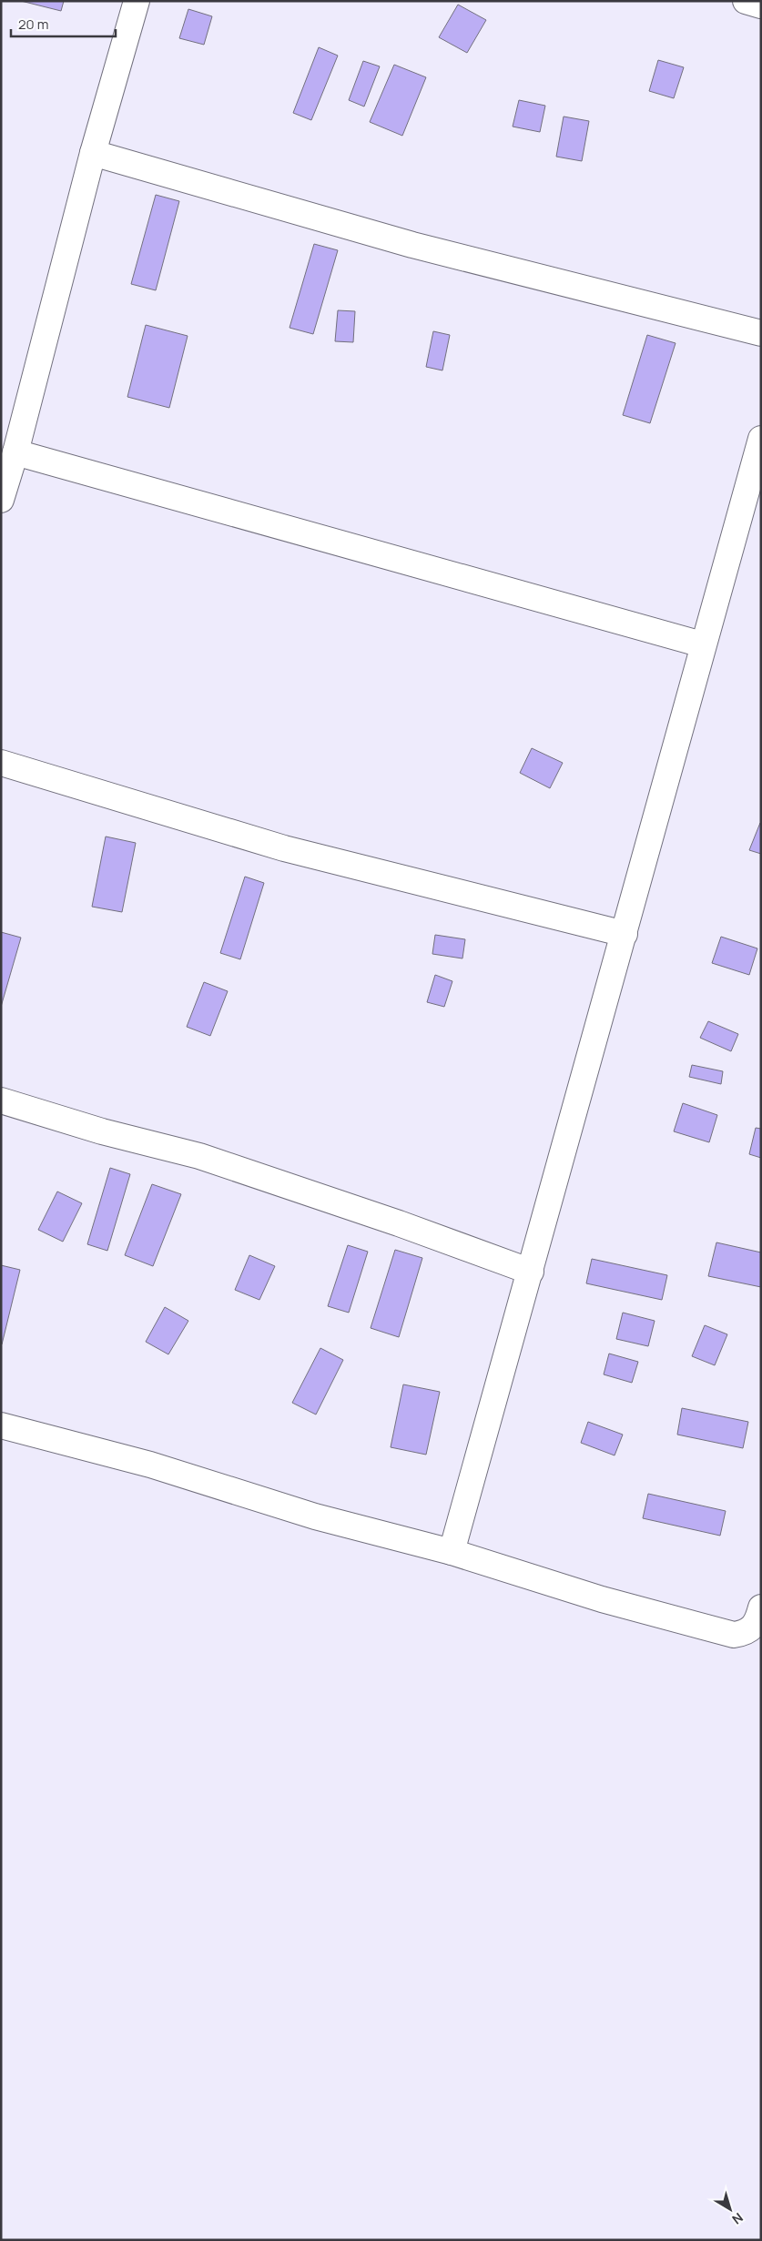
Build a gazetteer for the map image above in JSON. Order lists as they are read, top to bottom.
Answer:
{
  "scale_bar": "20 m",
  "north": "bottom right"
}
